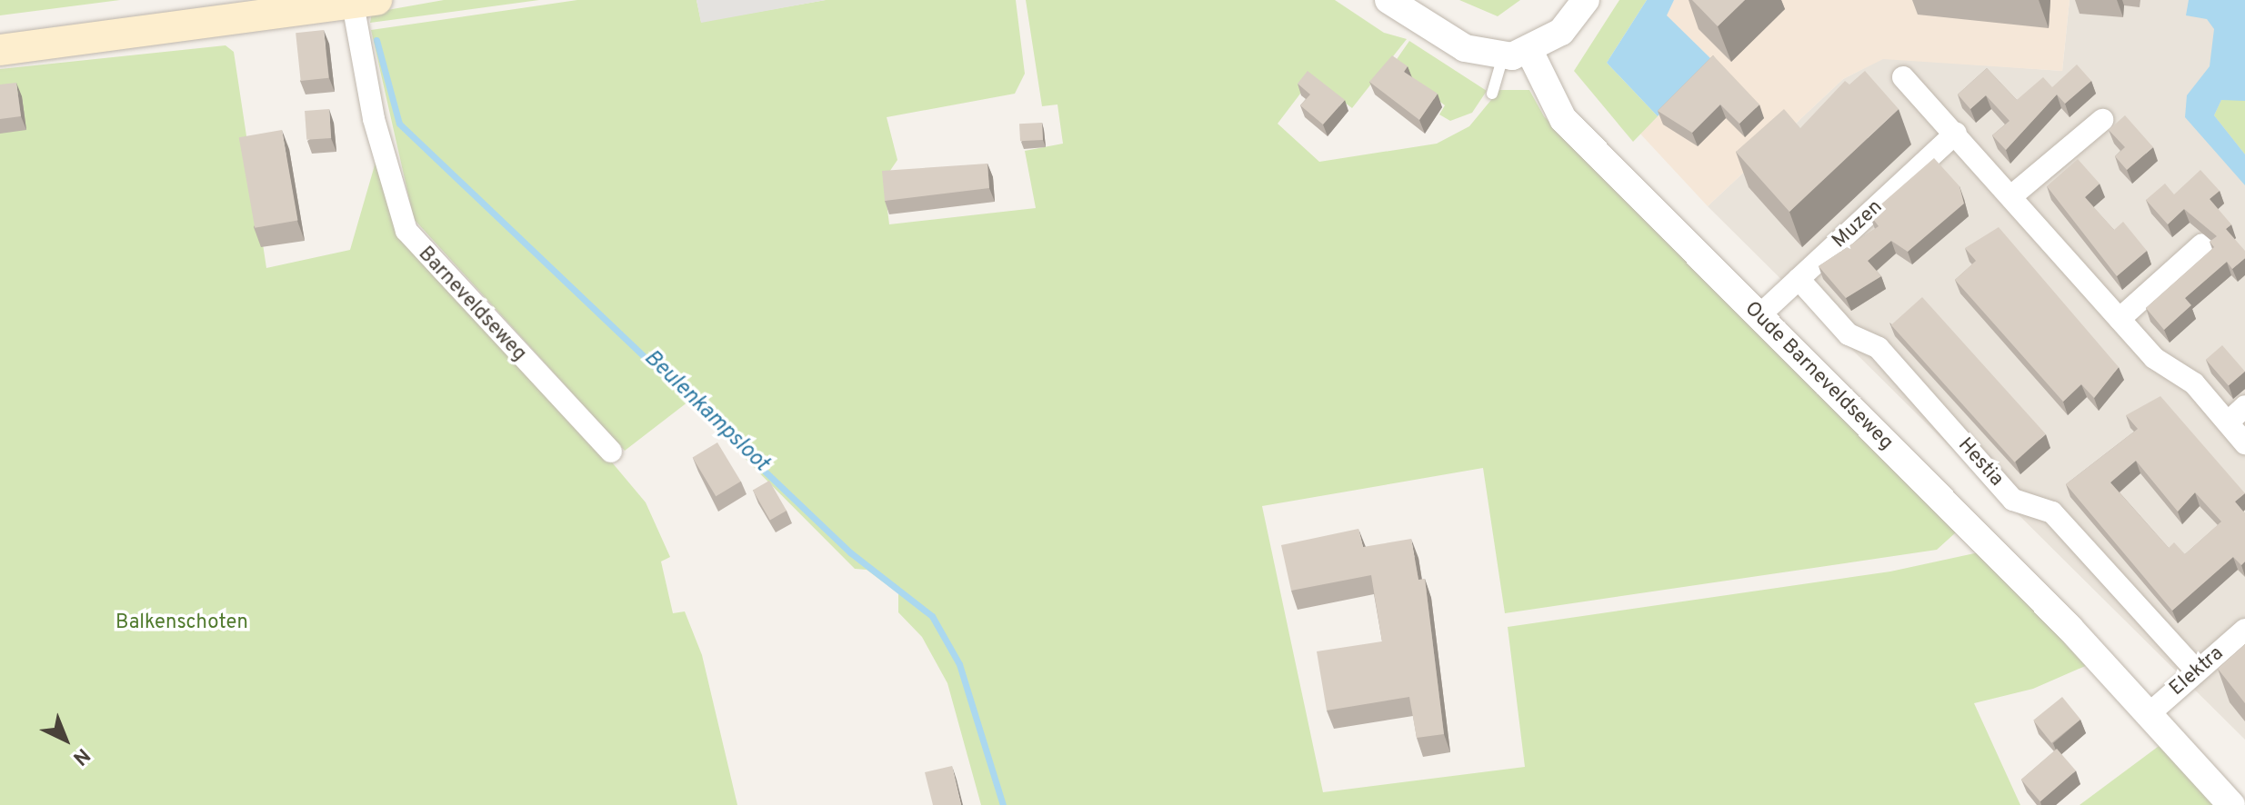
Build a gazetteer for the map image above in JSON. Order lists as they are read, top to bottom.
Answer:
{
  "streets": {
    "main road": ["Barneveldseweg"],
    "street": [
      "Muzen",
      "Oude Barneveldseweg",
      "Hestia",
      "Elektra"
    ]
  },
  "crossings": [
    ["Muzen", "Oude Barneveldseweg"],
    ["Muzen", "Hestia"],
    ["Oude Barneveldseweg", "Elektra"],
    ["Hestia", "Elektra"]
  ],
  "water": ["Beulenkampsloot"],
  "parks": ["Balkenschoten"],
  "north": "bottom right"
}
